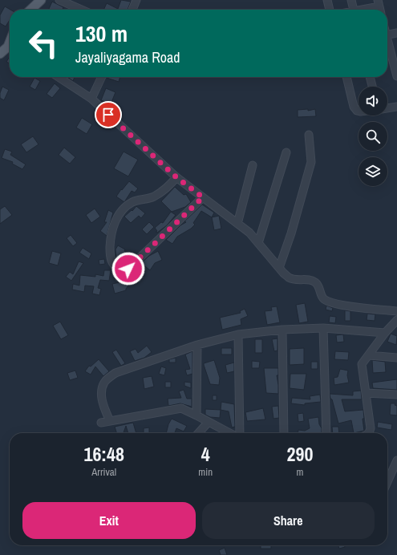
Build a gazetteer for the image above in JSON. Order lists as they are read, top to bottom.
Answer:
{
  "page": {
    "turn": ["130 m", "Jayaliyagama Road"],
    "eta": [
      "16:48",
      "Arrival",
      "4",
      "min",
      "290",
      "m"
    ],
    "buttons": ["Exit", "Share"]
  }
}
